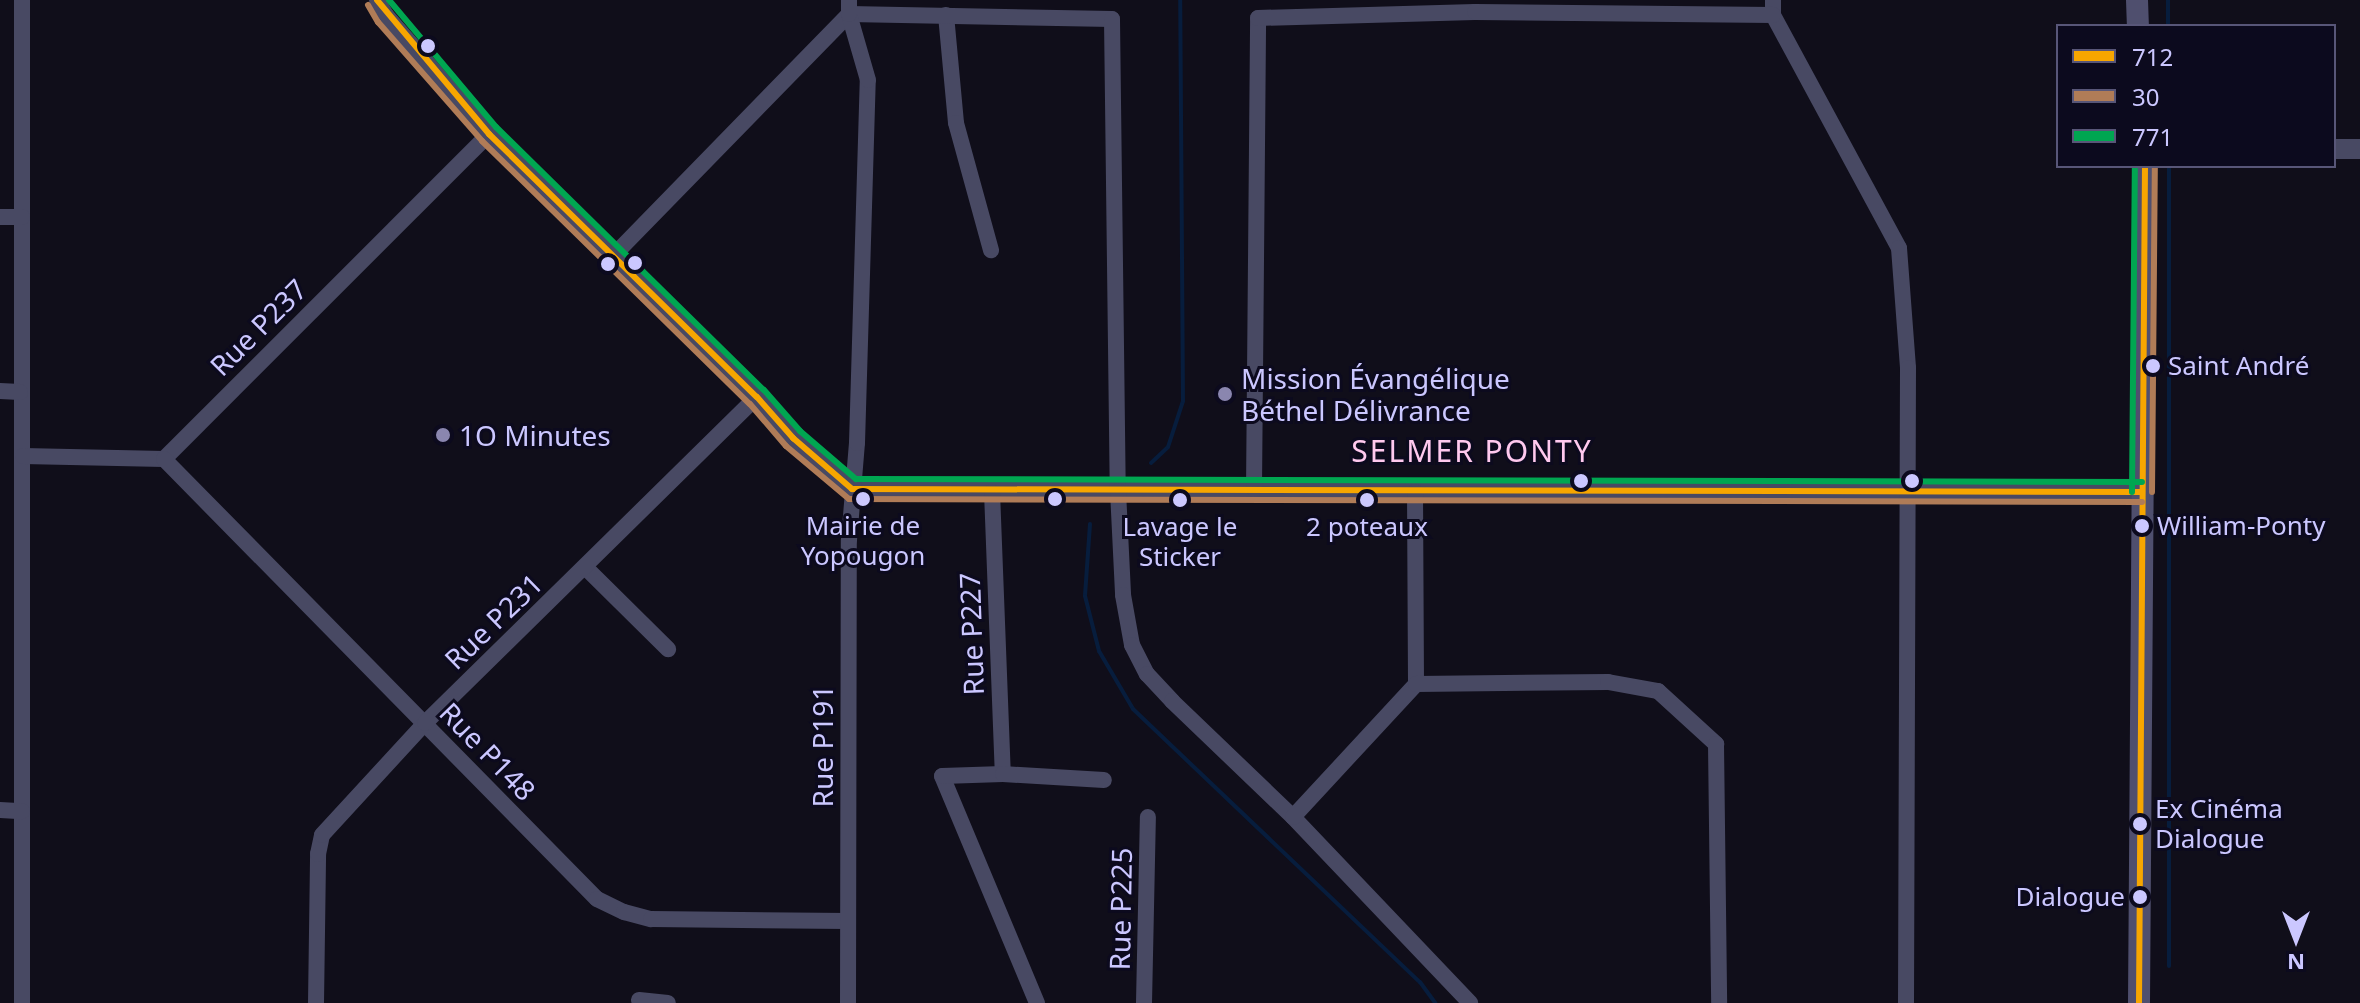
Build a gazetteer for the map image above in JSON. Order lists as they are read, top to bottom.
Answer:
{
  "streets": {
    "street": [
      "Rue P237",
      "Rue P231",
      "Rue P227",
      "Rue P191",
      "Rue P148",
      "Rue P225"
    ]
  },
  "crossings": [
    ["Rue P237", "Rue P148"],
    ["Rue P231", "Rue P148"],
    ["Rue P191", "Rue P148"]
  ],
  "districts": ["SELMER PONTY"],
  "places": [
    "Saint André",
    "Mission Évangélique Béthel Délivrance",
    "1O Minutes",
    "Mairie de Yopougon",
    "Lavage le Sticker",
    "2 poteaux",
    "William-Ponty",
    "Ex Cinéma Dialogue",
    "Dialogue"
  ],
  "lines": ["transit line 712", "transit line 771", "transit line 30"],
  "legend": ["712", "30", "771"],
  "north": "bottom"
}
